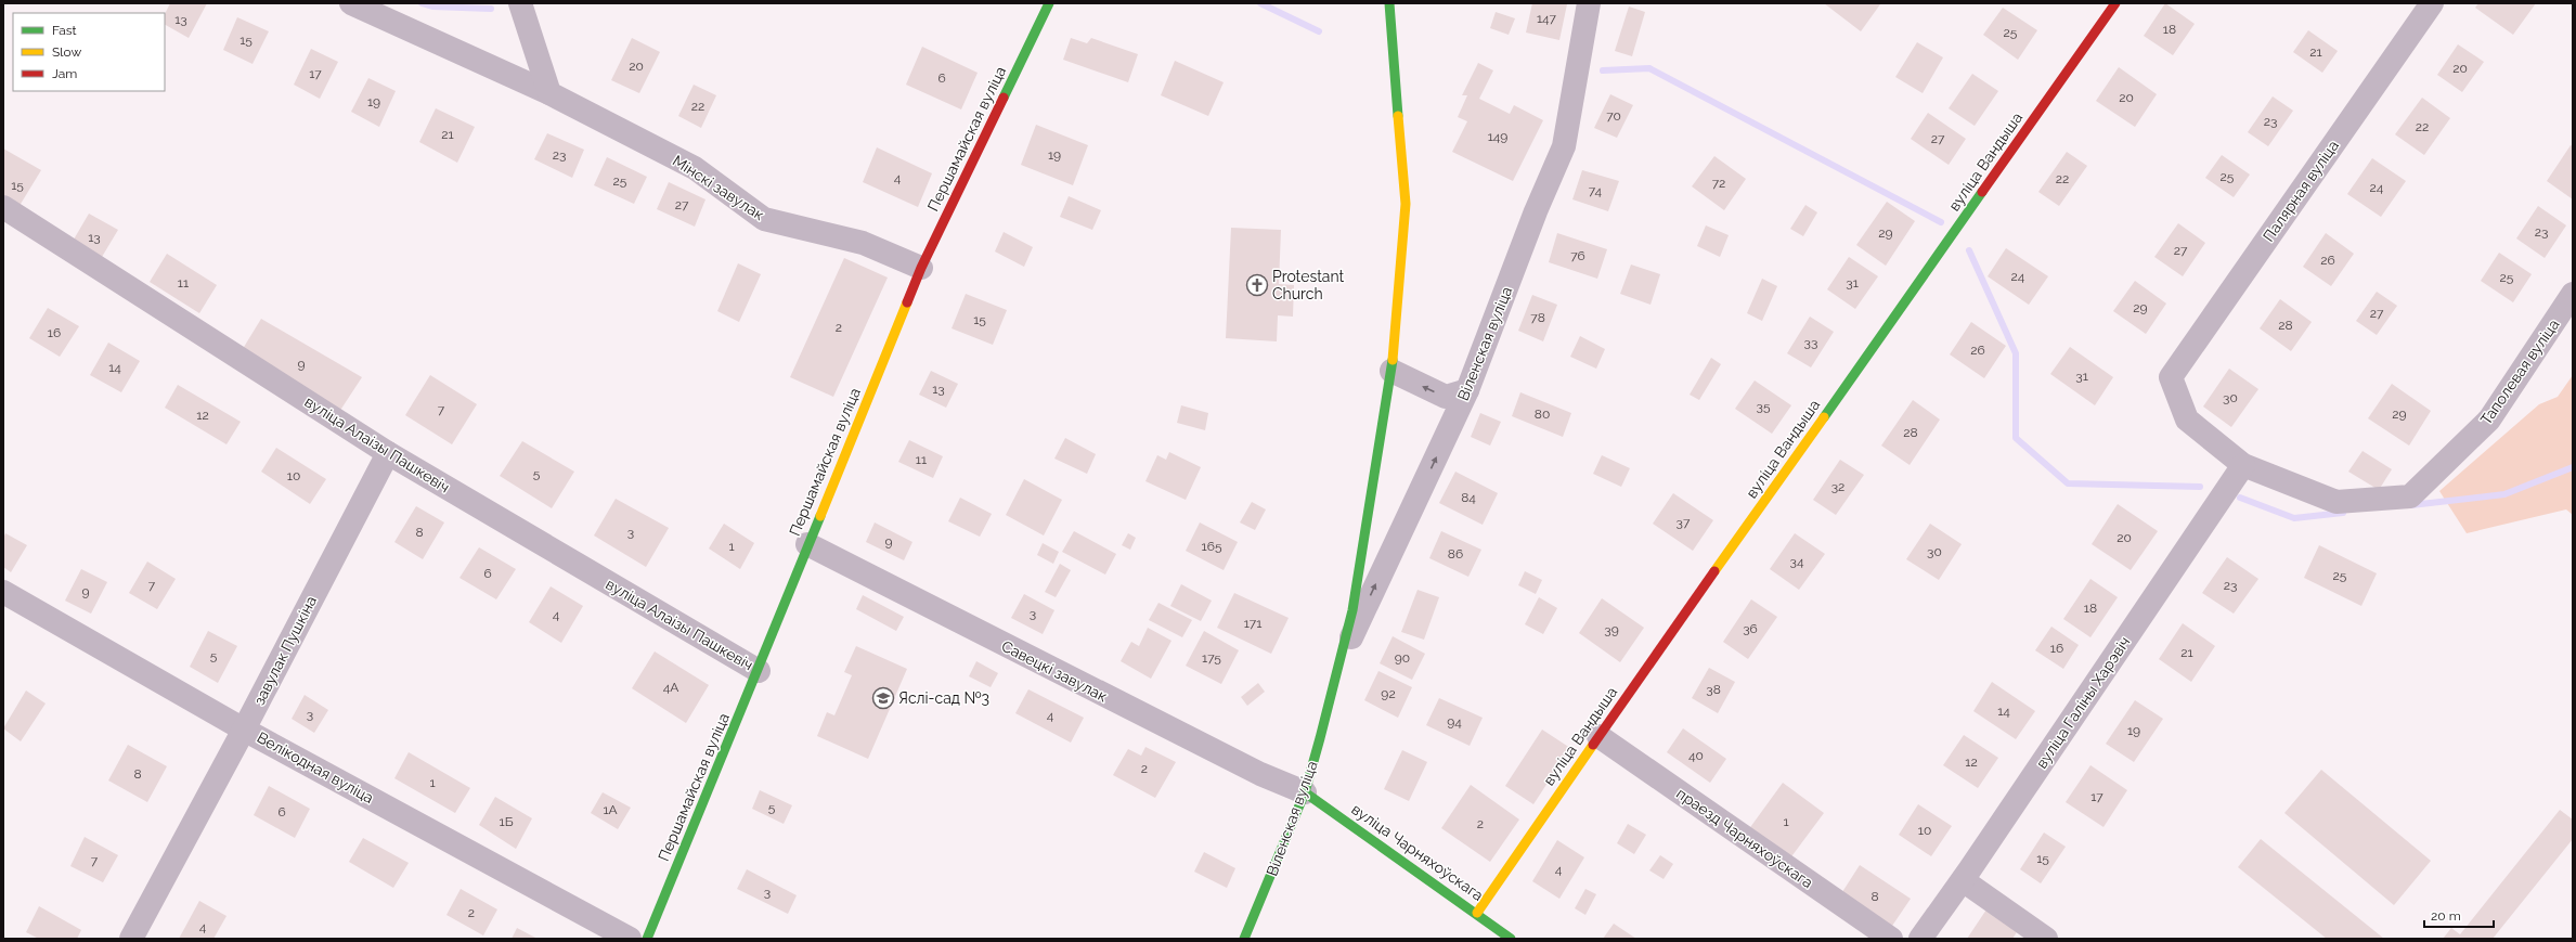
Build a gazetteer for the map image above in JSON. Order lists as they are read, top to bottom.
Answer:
{
  "streets": {
    "street": [
      "Першамайская вуліца",
      "вуліца Вандыша",
      "Мінскі завулак",
      "Палярная вуліца",
      "Віленская вуліца",
      "Таполевая вуліца",
      "вуліца Алаізы Пашкевіч",
      "завулак Пушкіна",
      "Савецкі завулак",
      "вуліца Галіны Харэвіч",
      "Велікодная вуліца",
      "праезд Чарняхоўскага",
      "вуліца Чарняхоўскага"
    ]
  },
  "crossings": [
    ["Першамайская вуліца", "Мінскі завулак"],
    ["Першамайская вуліца", "вуліца Алаізы Пашкевіч"],
    ["Першамайская вуліца", "Савецкі завулак"],
    ["вуліца Вандыша", "праезд Чарняхоўскага"],
    ["вуліца Вандыша", "вуліца Чарняхоўскага"],
    ["Палярная вуліца", "Таполевая вуліца"],
    ["Віленская вуліца", "Савецкі завулак"],
    ["Віленская вуліца", "вуліца Чарняхоўскага"],
    ["Таполевая вуліца", "вуліца Галіны Харэвіч"],
    ["вуліца Алаізы Пашкевіч", "завулак Пушкіна"],
    ["завулак Пушкіна", "Велікодная вуліца"],
    ["Савецкі завулак", "вуліца Чарняхоўскага"]
  ],
  "places": {
    "church": ["Protestant Church"],
    "school or university": ["Яслі-сад №3"]
  },
  "house_numbers": [
    "147",
    "13",
    "18",
    "25",
    "15",
    "21",
    "20",
    "20",
    "17",
    "6",
    "20",
    "19",
    "22",
    "70",
    "23",
    "22",
    "21",
    "149",
    "27",
    "23",
    "19",
    "25",
    "4",
    "22",
    "25",
    "72",
    "15",
    "24",
    "74",
    "27",
    "23",
    "29",
    "13",
    "27",
    "76",
    "26",
    "24",
    "25",
    "11",
    "31",
    "29",
    "27",
    "78",
    "15",
    "28",
    "2",
    "16",
    "33",
    "26",
    "9",
    "14",
    "31",
    "13",
    "30",
    "35",
    "7",
    "80",
    "29",
    "12",
    "28",
    "11",
    "5",
    "10",
    "32",
    "84",
    "37",
    "8",
    "3",
    "20",
    "9",
    "1",
    "165",
    "30",
    "86",
    "34",
    "6",
    "25",
    "7",
    "23",
    "9",
    "18",
    "3",
    "4",
    "171",
    "36",
    "39",
    "16",
    "21",
    "5",
    "175",
    "90",
    "4А",
    "38",
    "92",
    "14",
    "3",
    "4",
    "94",
    "19",
    "40",
    "12",
    "2",
    "8",
    "1",
    "17",
    "5",
    "1А",
    "6",
    "1Б",
    "1",
    "2",
    "10",
    "15",
    "7",
    "4",
    "3",
    "8",
    "2",
    "4"
  ],
  "legend": ["Fast", "Slow", "Jam"],
  "scale_bar": "20 m"
}
